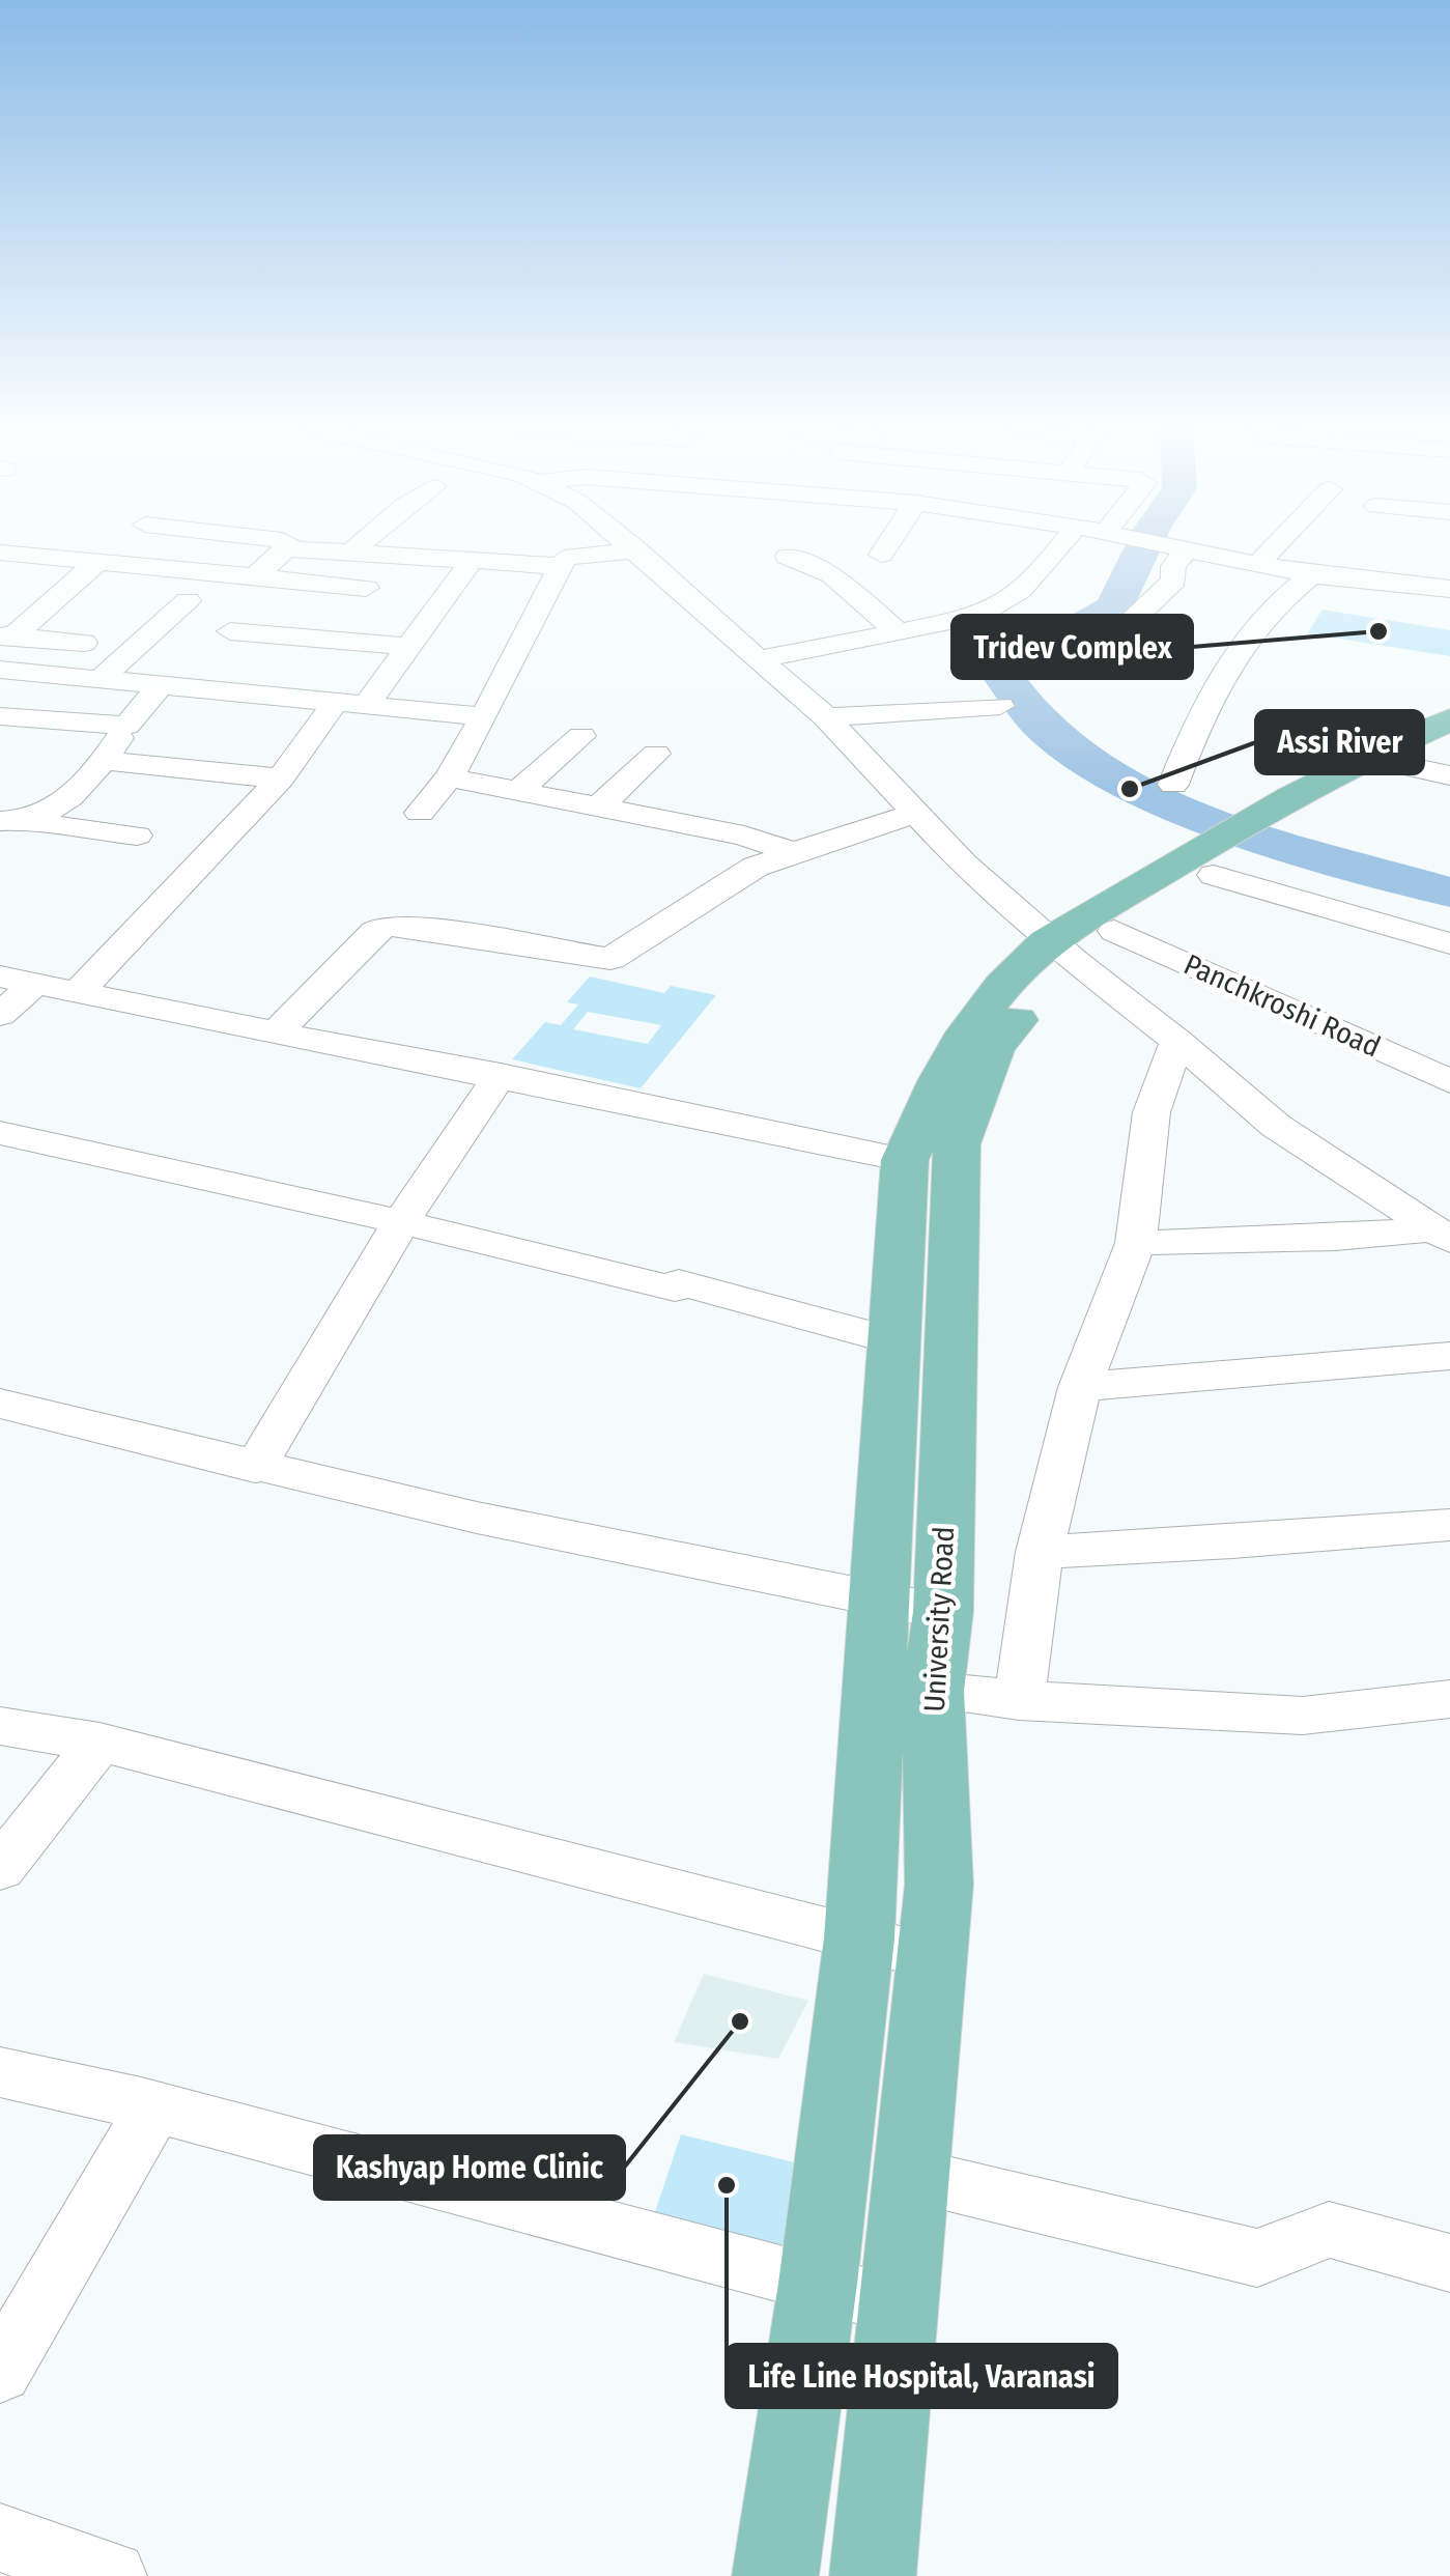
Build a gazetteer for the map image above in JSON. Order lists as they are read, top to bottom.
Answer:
{
  "streets": {
    "main road": ["University Road"],
    "street": ["Panchkroshi Road"]
  },
  "crossings": [
    ["Panchkroshi Road", "University Road"]
  ],
  "places": [
    "Tridev Complex",
    "Assi River",
    "Kashyap Home Clinic",
    "Life Line Hospital, Varanasi"
  ]
}
